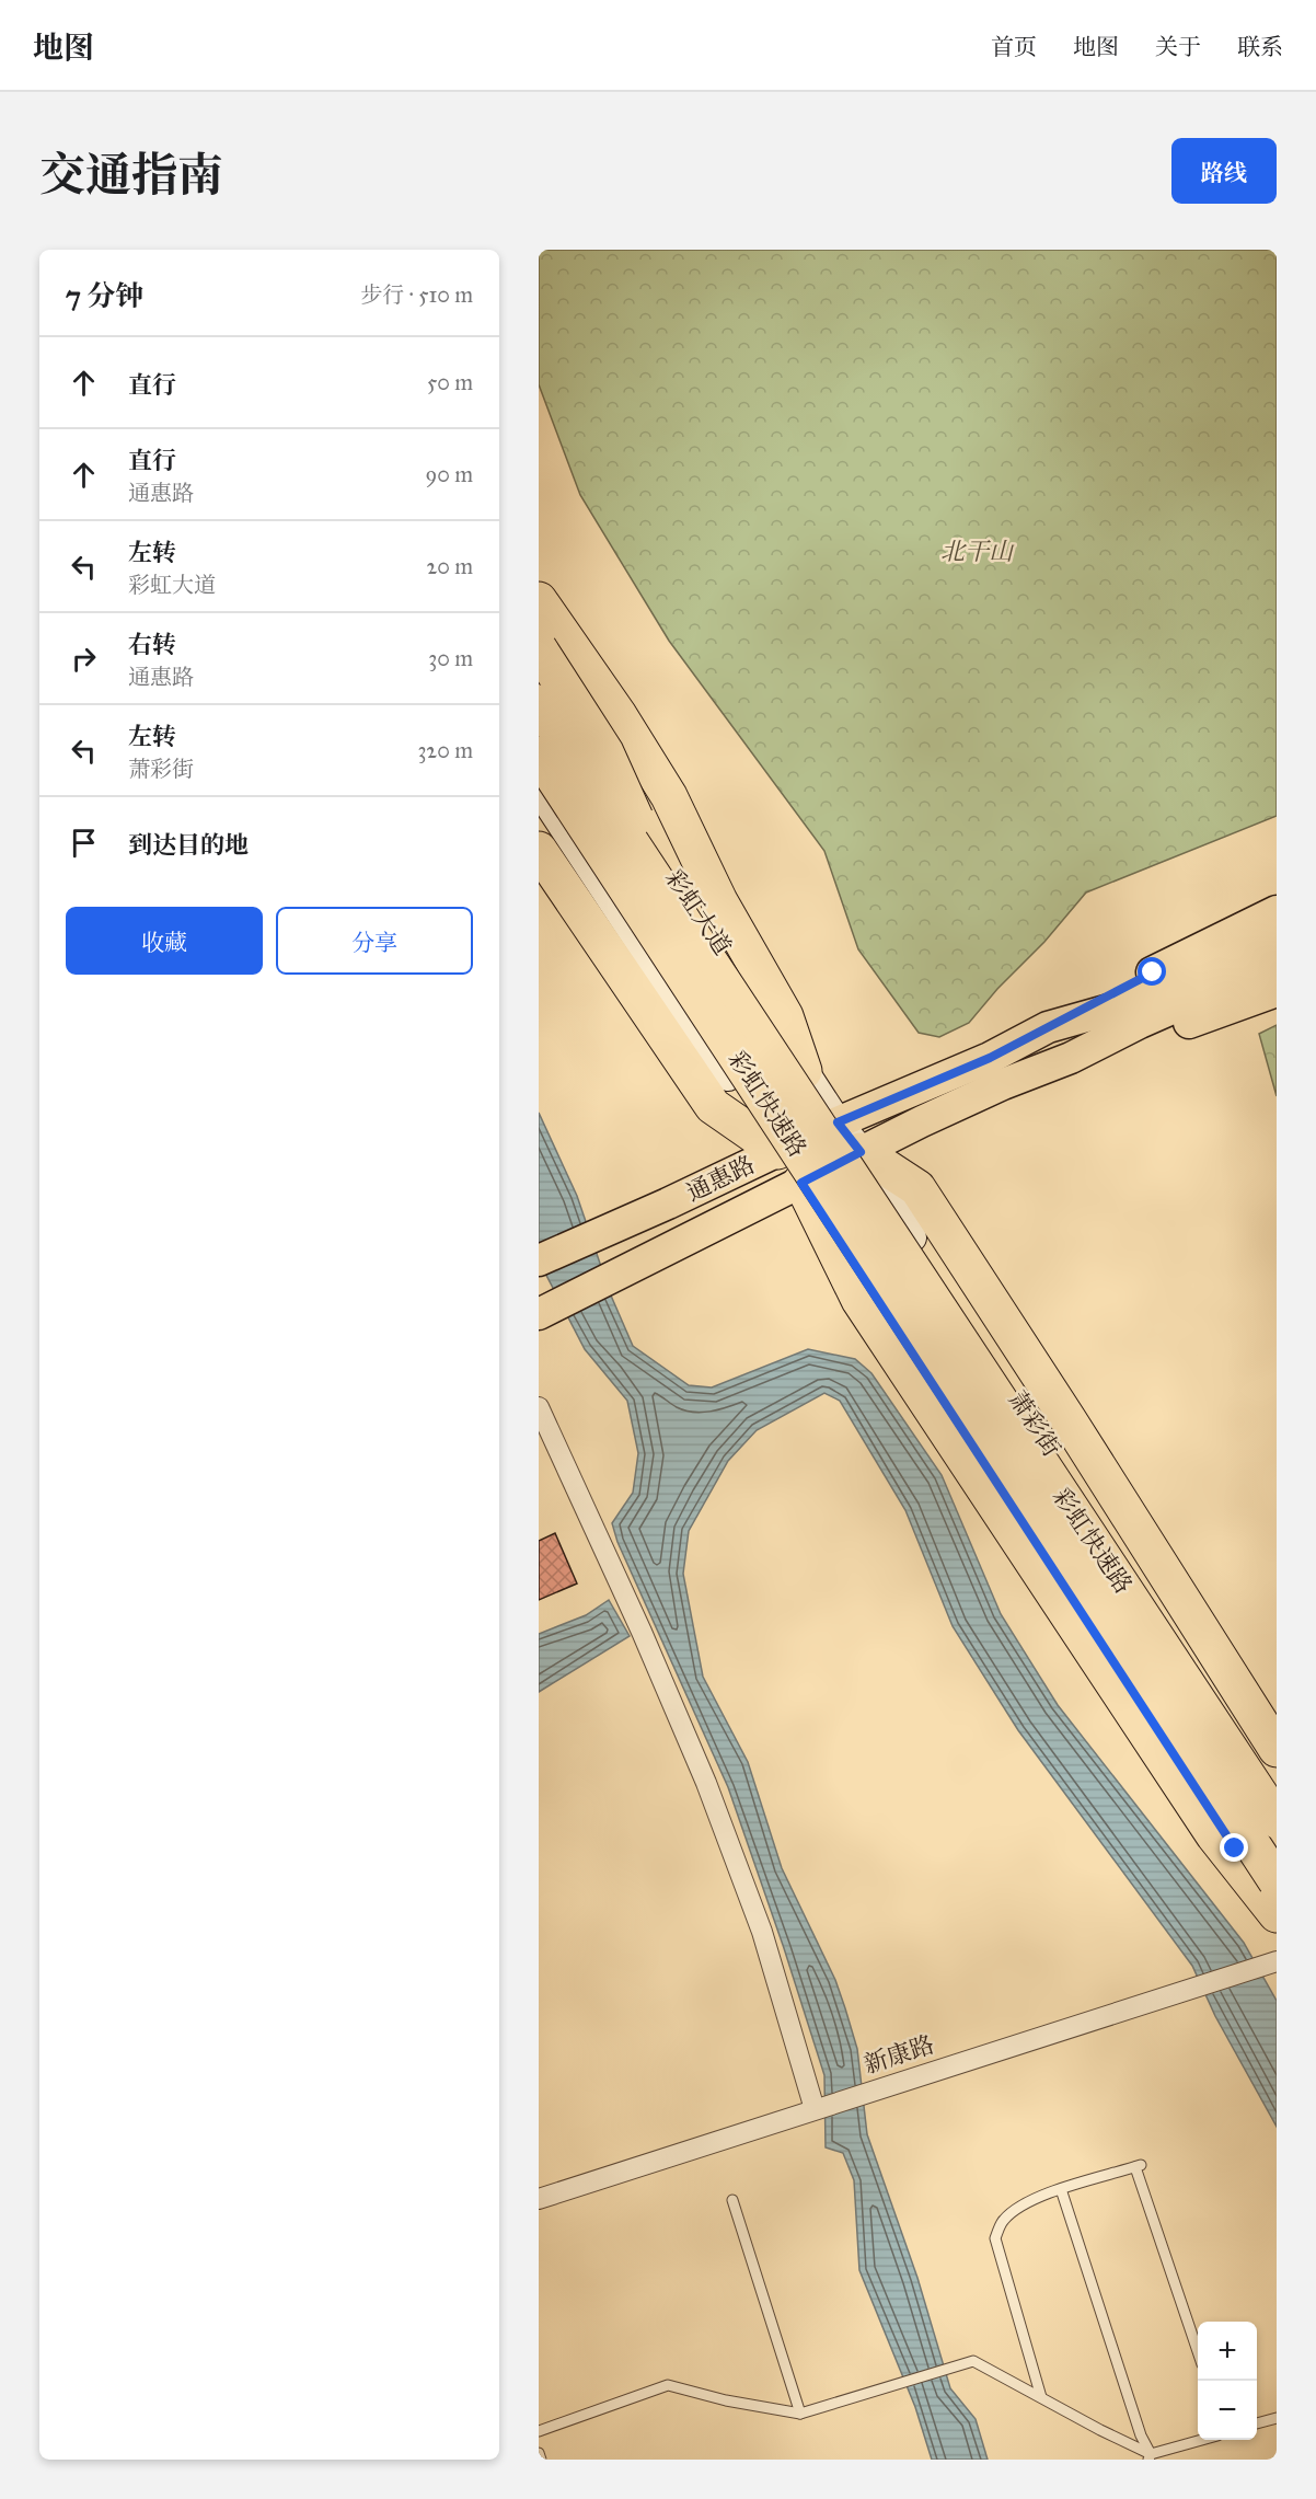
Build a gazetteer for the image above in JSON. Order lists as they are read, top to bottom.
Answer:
{
  "streets": {
    "highway": ["彩虹快速路"],
    "main road": ["彩虹大道", "通惠路", "萧彩街"],
    "street": ["新康路"]
  },
  "crossings": [
    ["彩虹大道", "通惠路"],
    ["彩虹大道", "萧彩街"],
    ["通惠路", "萧彩街"]
  ],
  "parks": ["北干山"],
  "page": {
    "header": "地图",
    "nav": [
      "首页",
      "地图",
      "关于",
      "联系"
    ],
    "title": "交通指南",
    "buttons": [
      "路线",
      ["收藏", "分享"]
    ],
    "heading": ["7 分钟", "步行 · 510 m"],
    "list": [
      ["直行", "50 m"],
      ["直行", "通惠路", "90 m"],
      ["左转", "彩虹大道", "20 m"],
      ["右转", "通惠路", "30 m"],
      ["左转", "萧彩街", "320 m"],
      "到达目的地"
    ],
    "map_buttons": ["+", "−"]
  }
}
